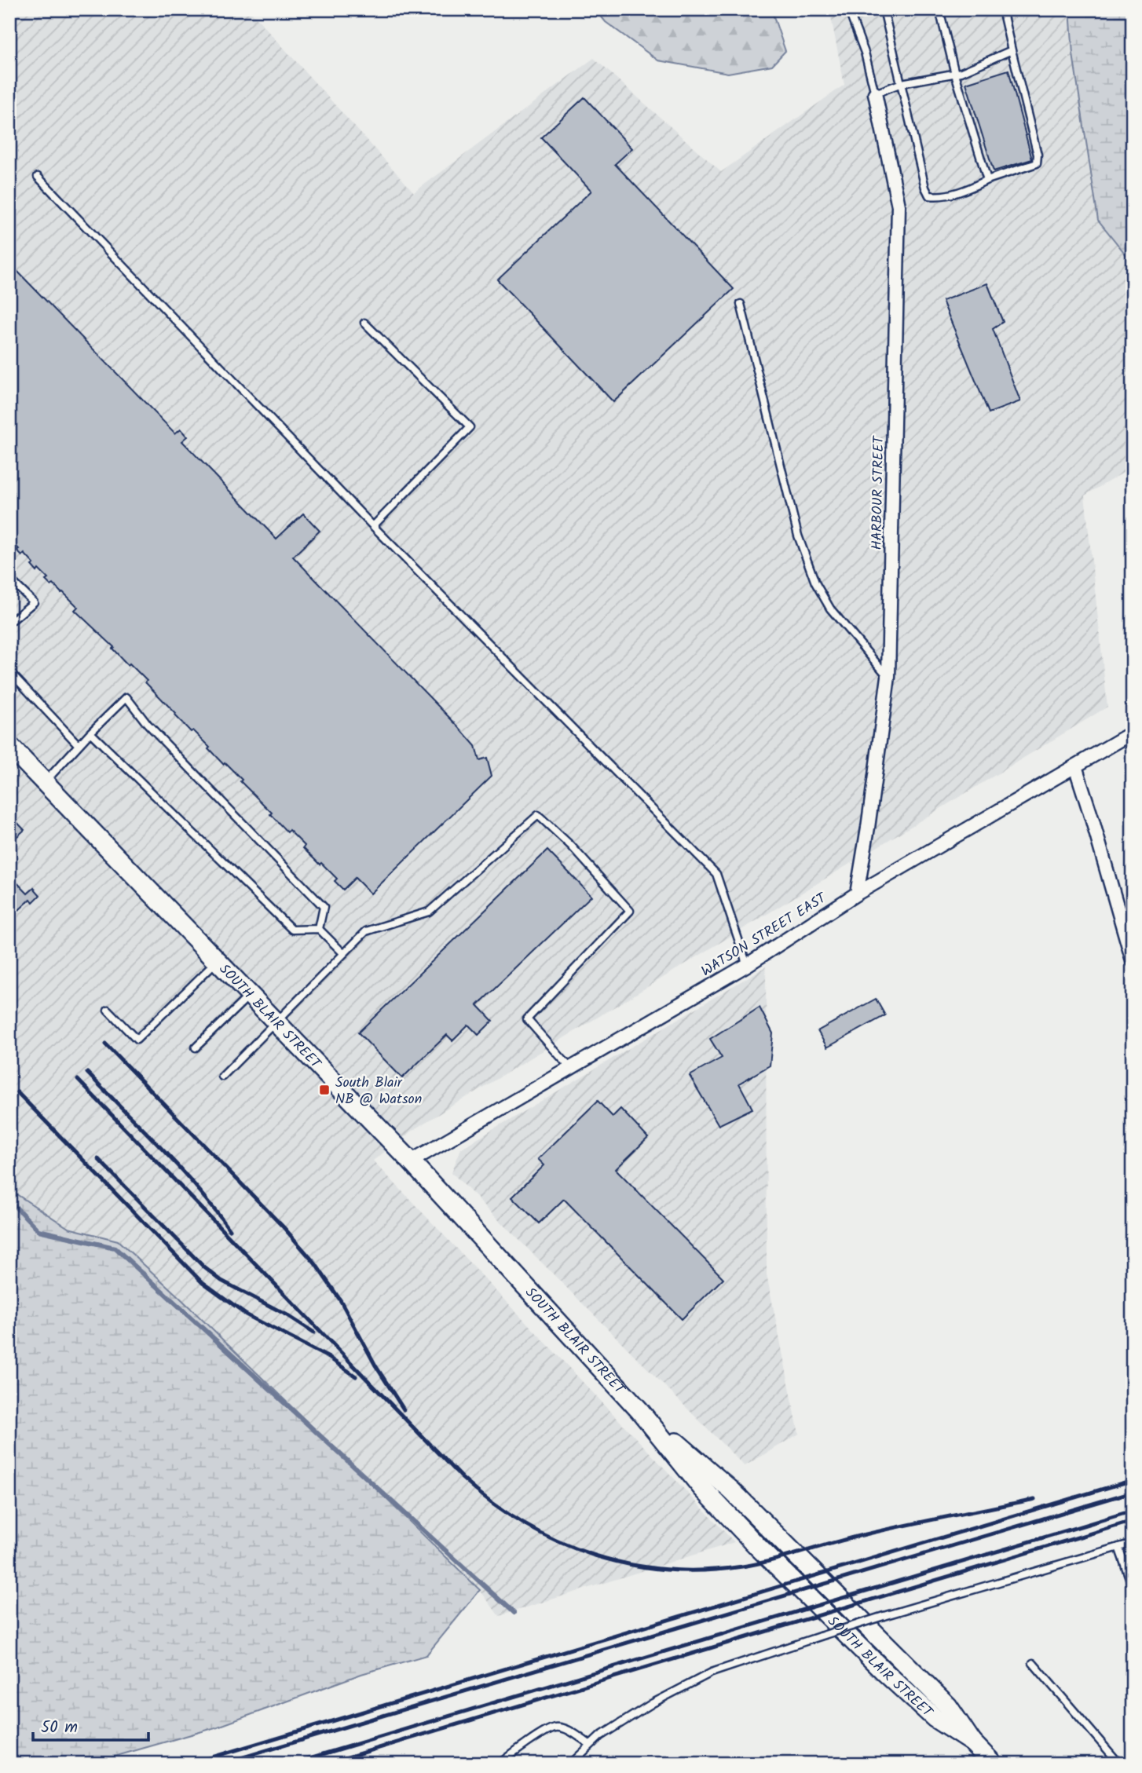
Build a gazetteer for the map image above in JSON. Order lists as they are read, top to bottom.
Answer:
{
  "streets": {
    "street": ["HARBOUR STREET", "WATSON STREET EAST", "SOUTH BLAIR STREET"]
  },
  "crossings": [
    ["HARBOUR STREET", "WATSON STREET EAST"],
    ["WATSON STREET EAST", "SOUTH BLAIR STREET"]
  ],
  "places": {
    "transit": ["South Blair NB @ Watson"]
  },
  "scale_bar": "50 m"
}
